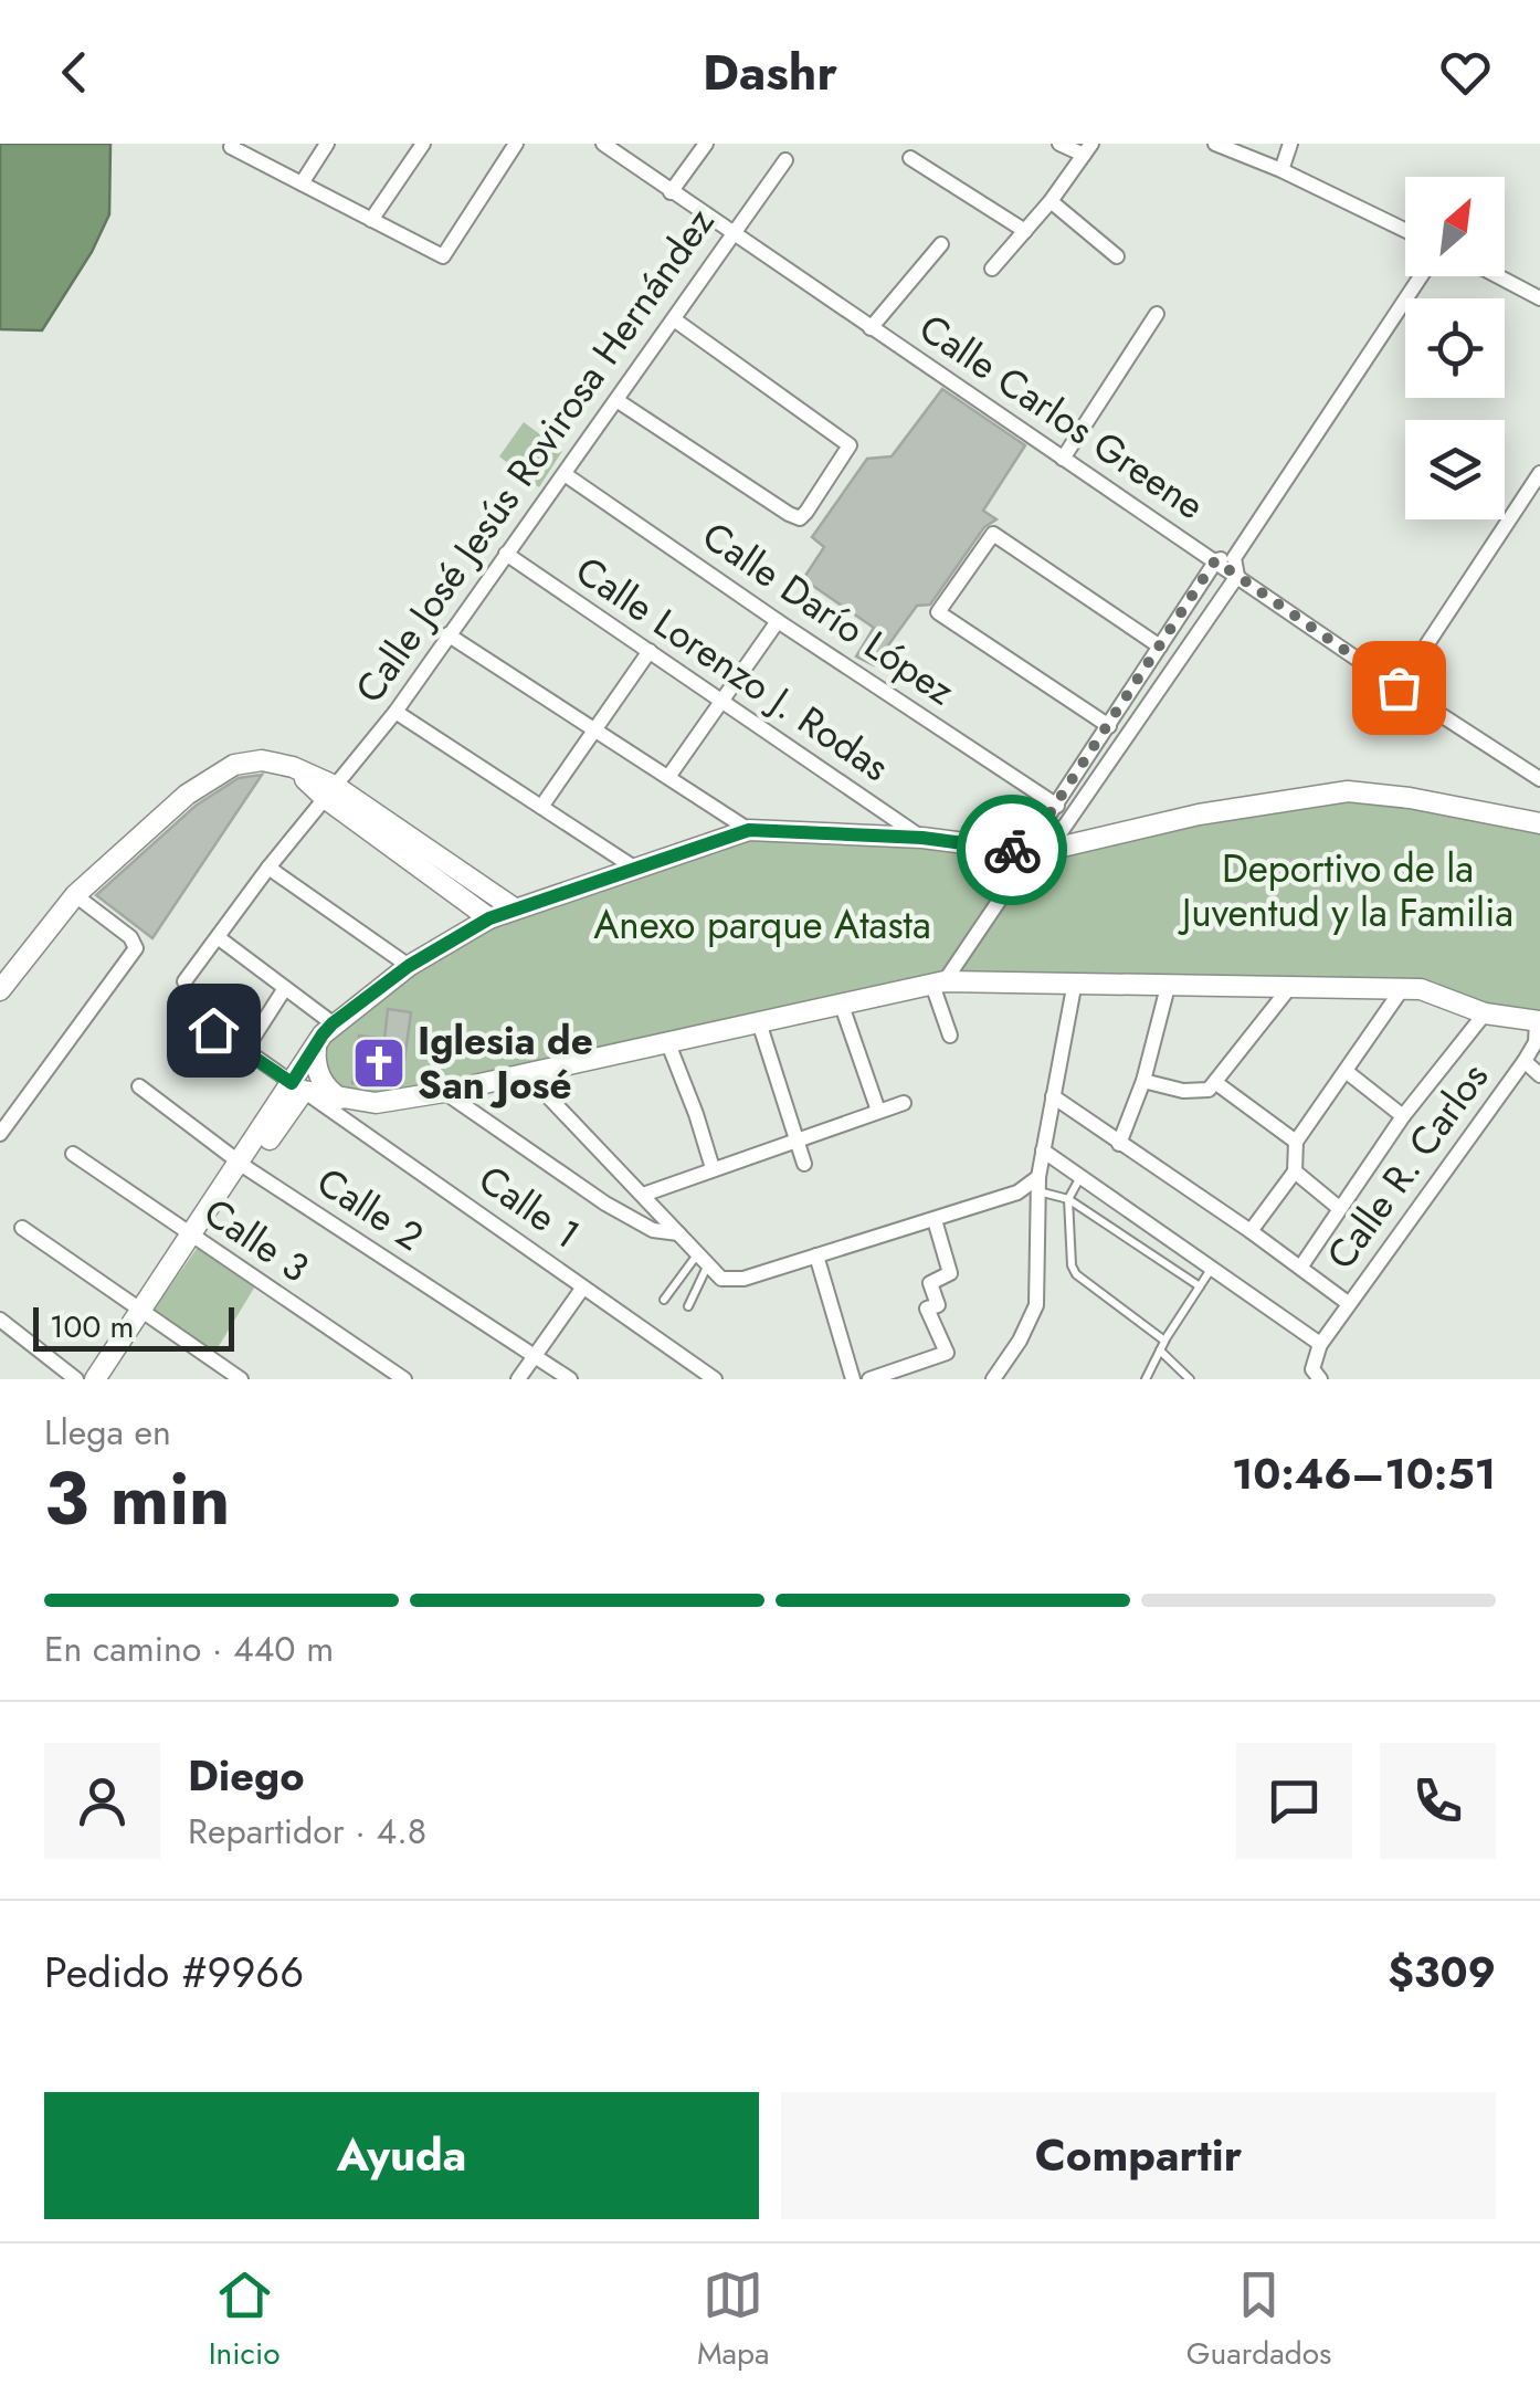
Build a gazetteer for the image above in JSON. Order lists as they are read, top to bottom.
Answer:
{
  "streets": {
    "street": [
      "Calle Carlos Greene",
      "Calle José Jesús Rovirosa Hernández",
      "Calle Darío López",
      "Calle Lorenzo J. Rodas",
      "Calle R. Carlos",
      "Calle 1",
      "Calle 2",
      "Calle 3"
    ]
  },
  "crossings": [
    ["Calle Carlos Greene", "Calle José Jesús Rovirosa Hernández"],
    ["Calle José Jesús Rovirosa Hernández", "Calle Darío López"],
    ["Calle José Jesús Rovirosa Hernández", "Calle Lorenzo J. Rodas"]
  ],
  "parks": ["Deportivo de la Juventud y la Familia", "Anexo parque Atasta"],
  "places": {
    "church": ["Iglesia de San José"]
  },
  "scale_bar": "100 m",
  "north": "top right",
  "page": {
    "header": "Dashr",
    "scale": "100 m",
    "heading": ["3 min", "Llega en", "10:46–10:51"],
    "panel": [
      "Diego",
      "Repartidor · 4.8",
      "Pedido #9966",
      "$309"
    ],
    "bar": "En camino · 440 m",
    "buttons": ["Ayuda", "Compartir"],
    "tabs": ["Inicio", "Mapa", "Guardados"]
  }
}
